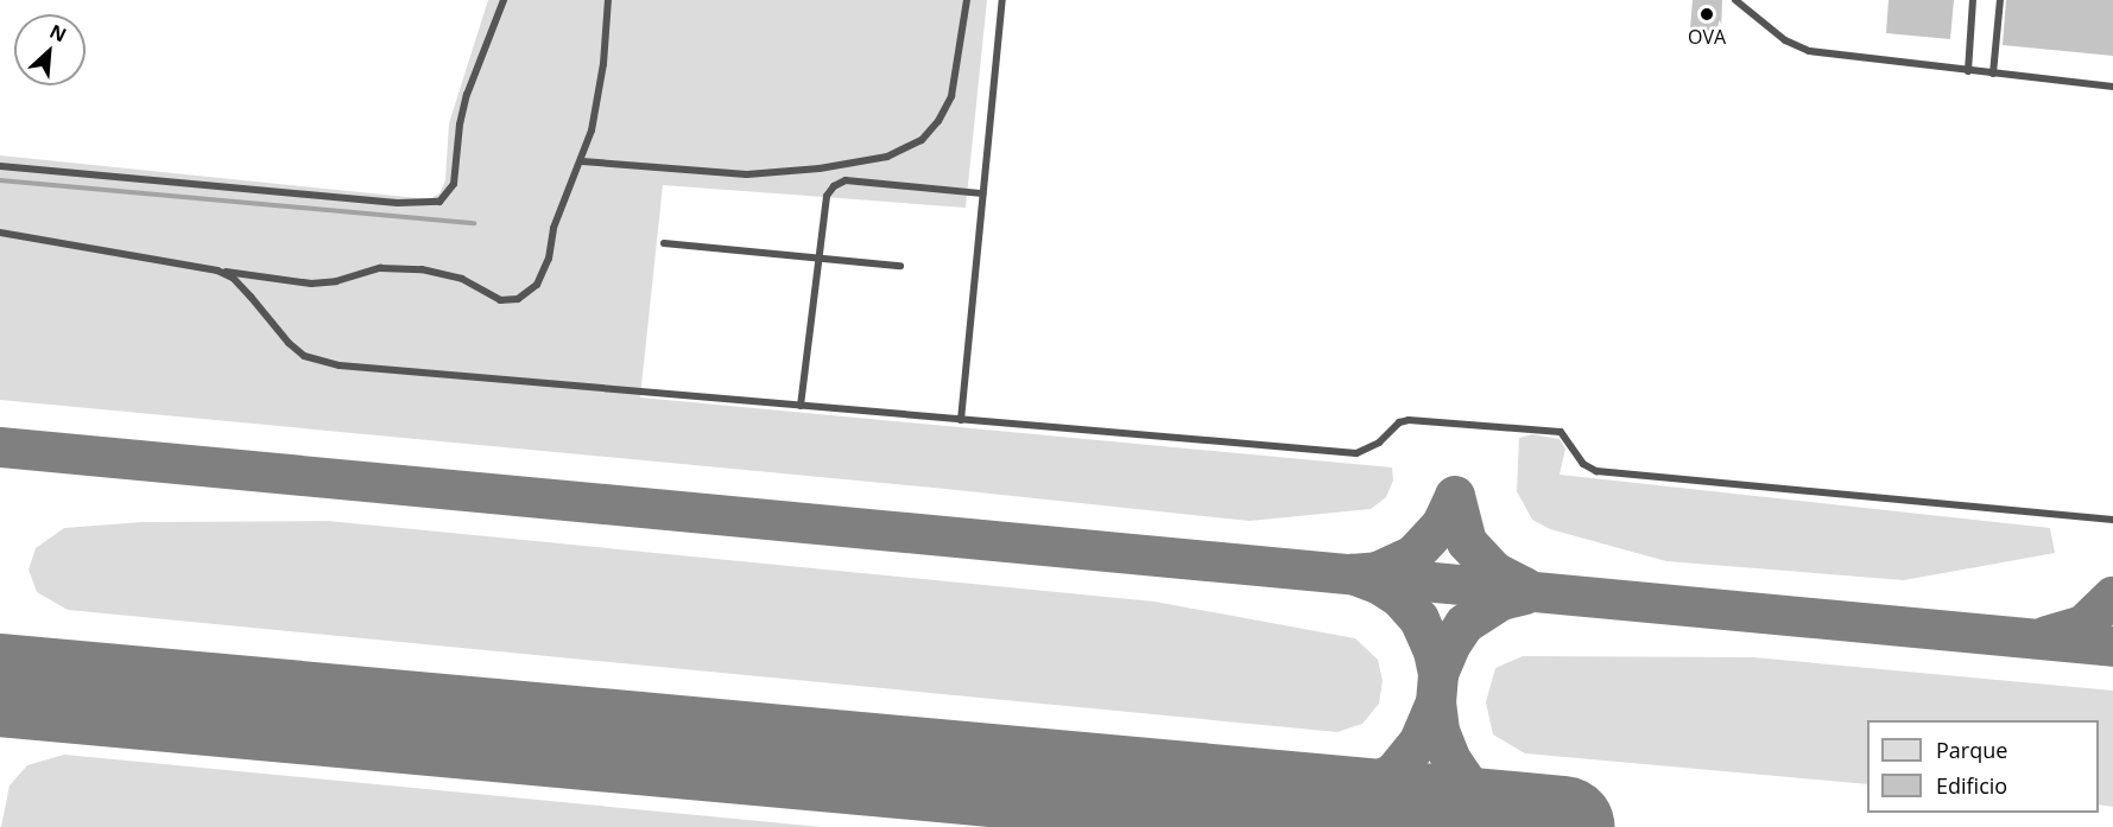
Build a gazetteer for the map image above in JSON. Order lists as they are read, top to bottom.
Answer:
{
  "places": ["OVA"],
  "legend": ["Parque", "Edificio"],
  "north": "top right"
}
